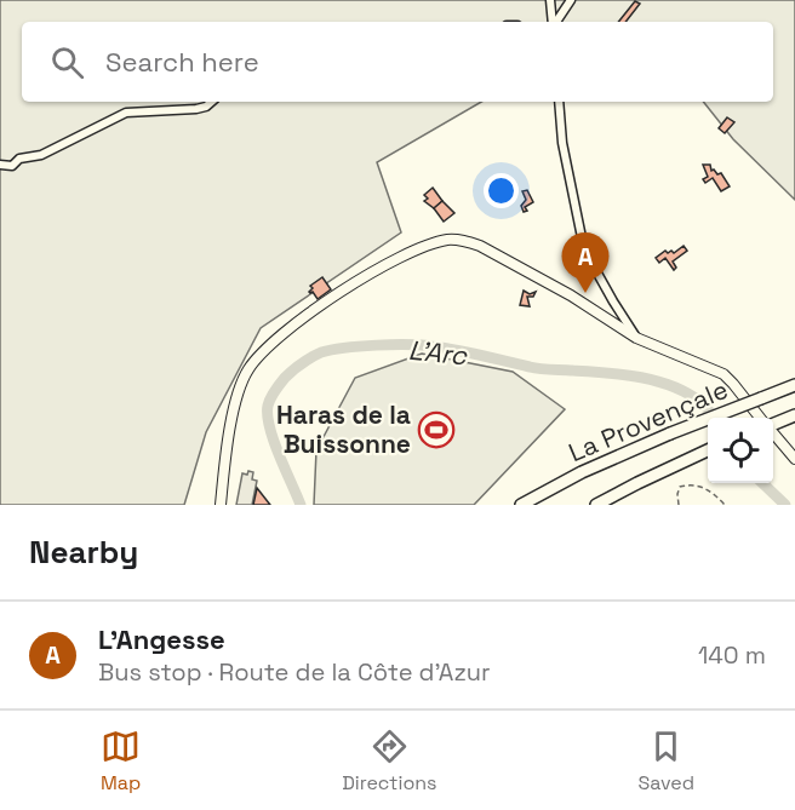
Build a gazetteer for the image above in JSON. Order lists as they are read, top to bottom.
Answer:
{
  "streets": {
    "highway": ["La Provençale"]
  },
  "water": ["L'Arc"],
  "places": {
    "sports": ["Haras de la Buissonne"]
  },
  "page": {
    "search": "Search here",
    "pins": "A",
    "heading": "Nearby",
    "list": [
      {
        "mark": "A",
        "name": "L'Angesse",
        "note": "Bus stop · Route de la Côte d'Azur",
        "value": "140 m"
      }
    ],
    "nav": ["Map", "Directions", "Saved"]
  }
}
